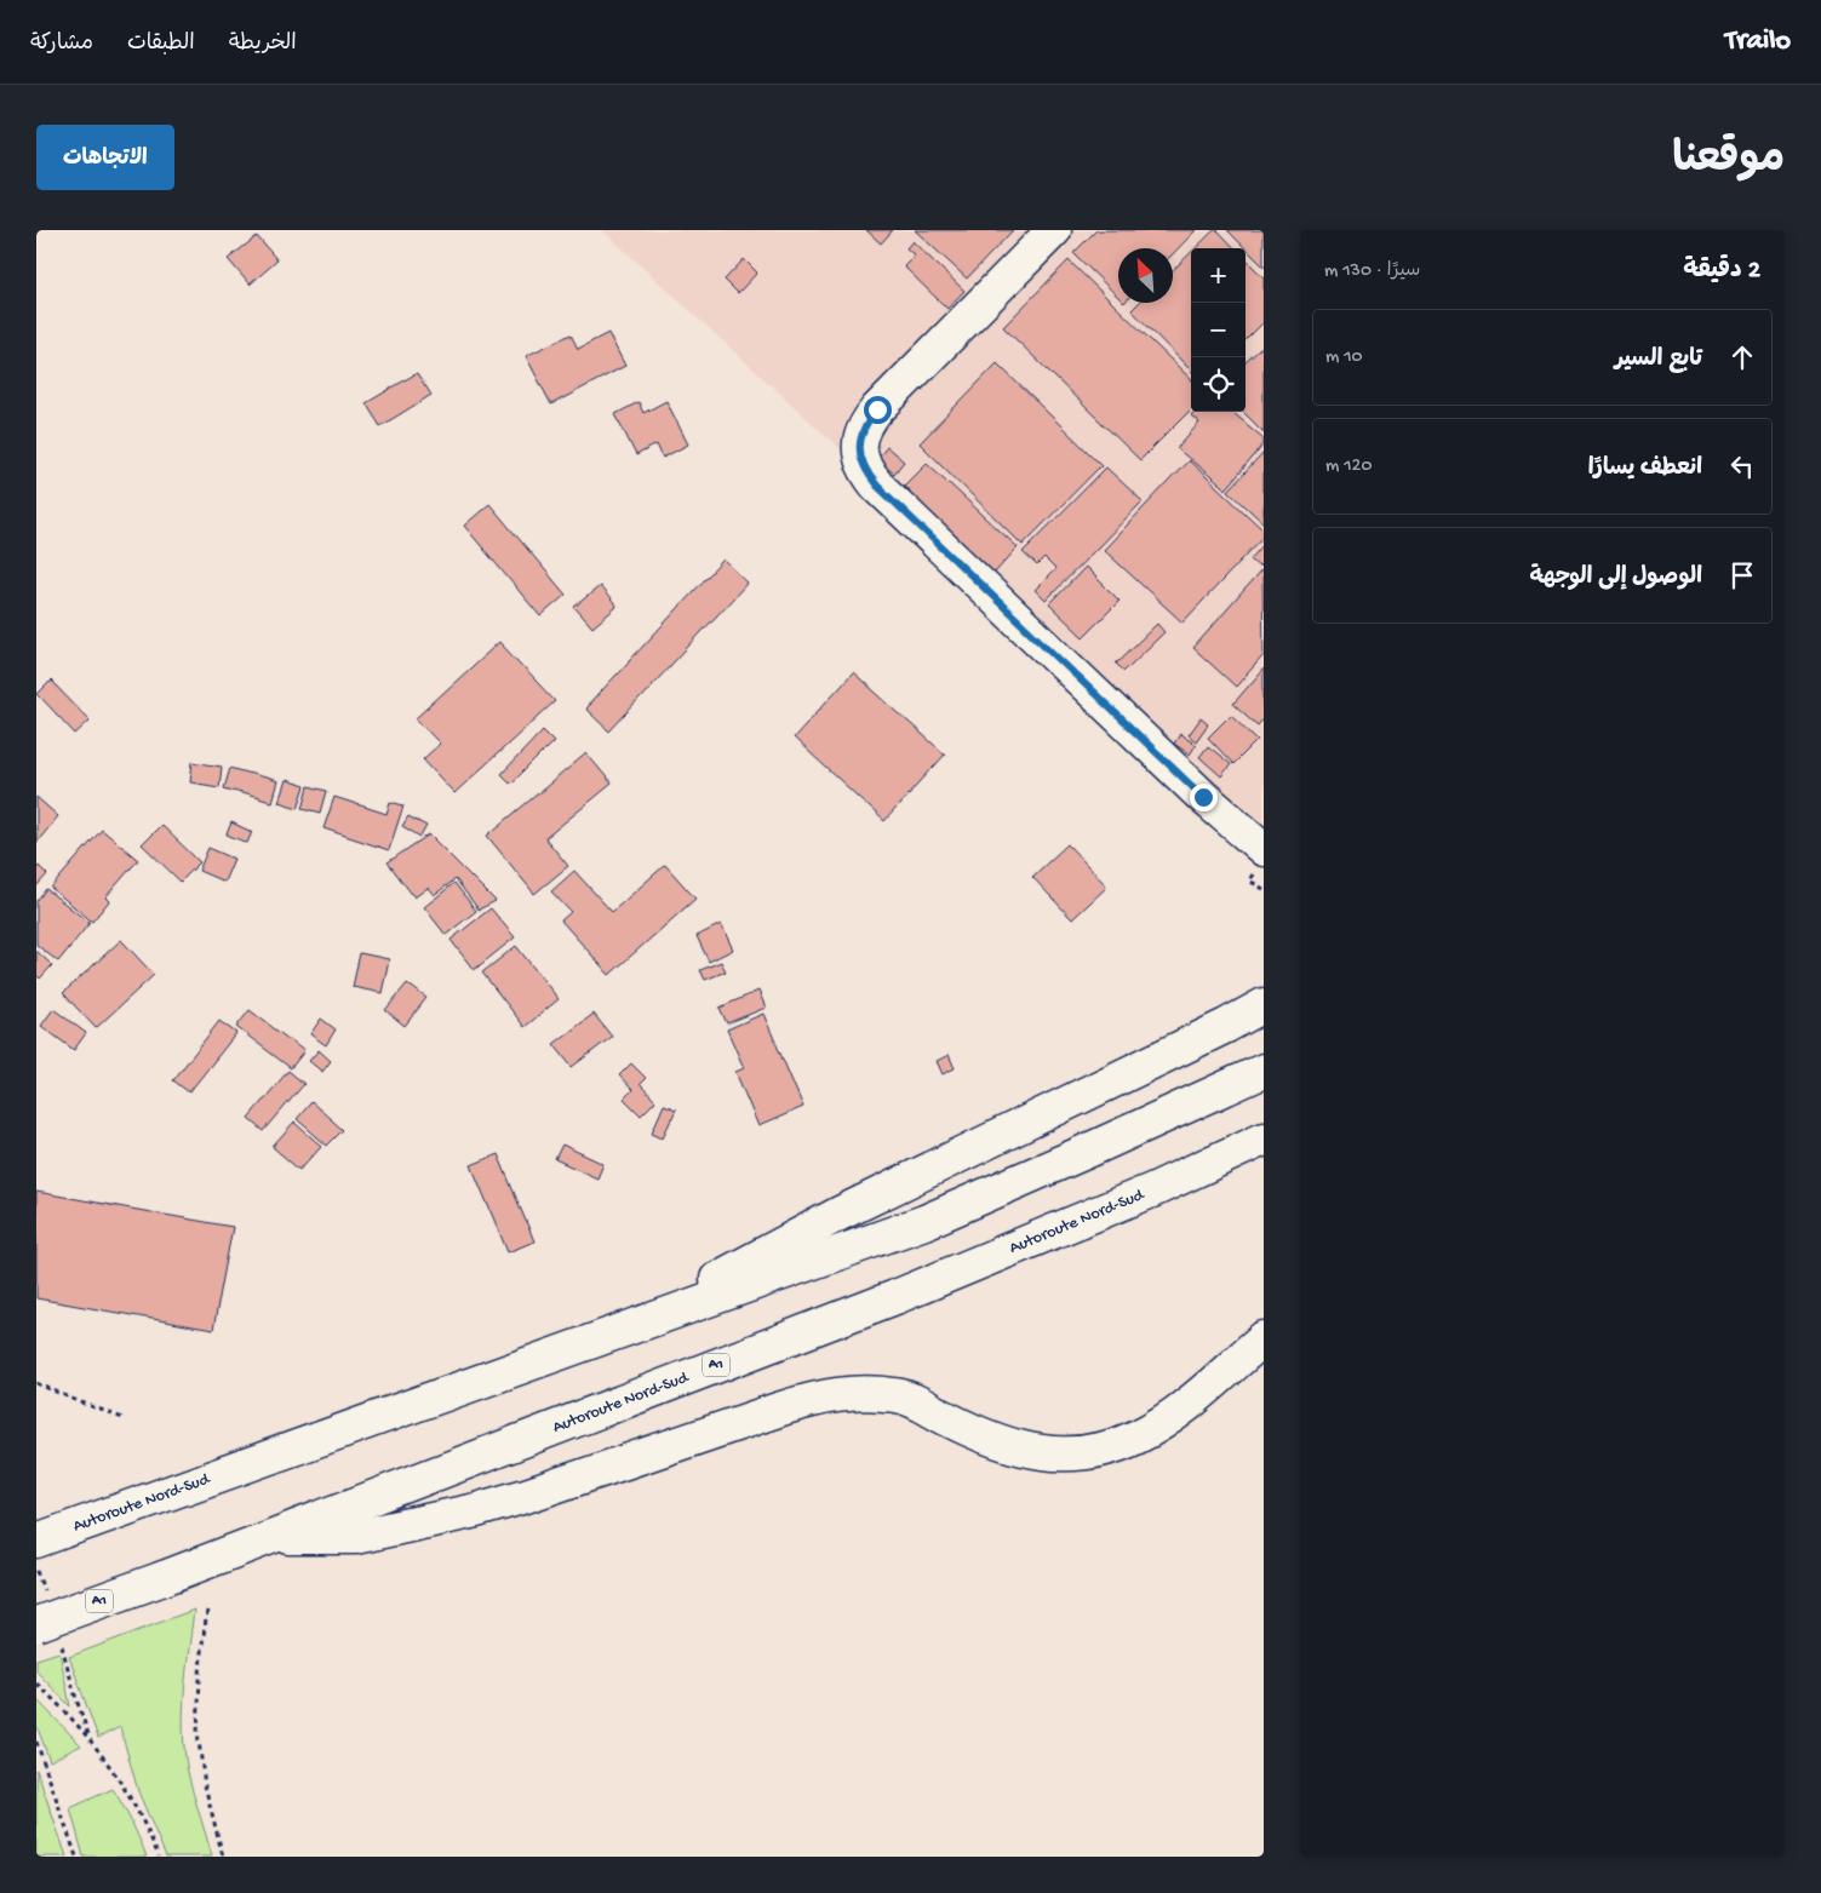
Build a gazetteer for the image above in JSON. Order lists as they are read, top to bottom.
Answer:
{
  "streets": {
    "main road": ["Autoroute Nord-Sud", "A1"]
  },
  "north": "top left",
  "page": {
    "header": "Trailo",
    "nav": ["الخريطة", "الطبقات", "مشاركة"],
    "title": "موقعنا",
    "buttons": "الاتجاهات",
    "heading": ["2 دقيقة", "سيرًا · 130 m"],
    "map_buttons": ["+", "−"],
    "list": [
      ["تابع السير", "10 m"],
      ["انعطف يسارًا", "120 m"],
      "الوصول إلى الوجهة"
    ]
  }
}
